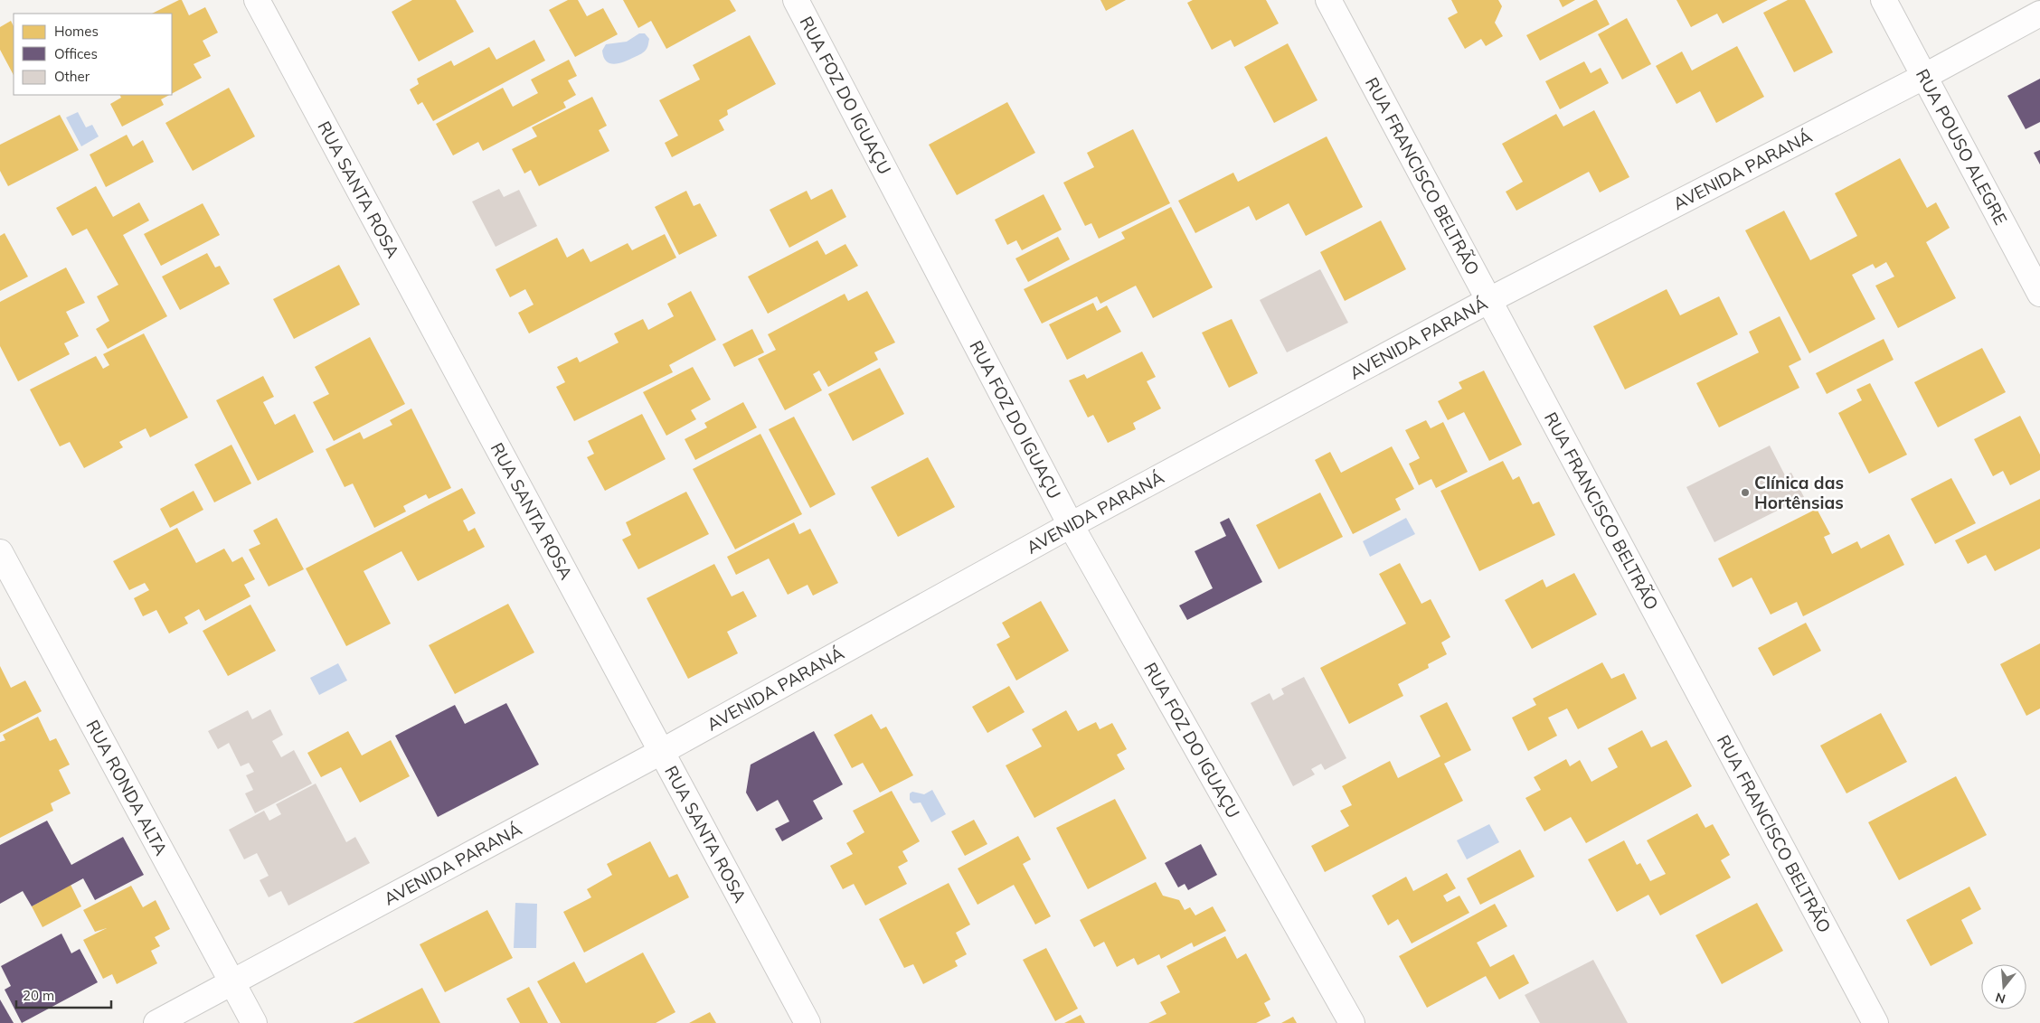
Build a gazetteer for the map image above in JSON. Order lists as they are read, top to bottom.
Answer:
{
  "streets": {
    "street": [
      "RUA FOZ DO IGUAÇU",
      "RUA POUSO ALEGRE",
      "AVENIDA PARANÁ",
      "RUA FRANCISCO BELTRÃO",
      "RUA SANTA ROSA",
      "RUA RONDA ALTA"
    ]
  },
  "crossings": [
    ["RUA FOZ DO IGUAÇU", "AVENIDA PARANÁ"],
    ["RUA POUSO ALEGRE", "AVENIDA PARANÁ"],
    ["AVENIDA PARANÁ", "RUA FRANCISCO BELTRÃO"],
    ["AVENIDA PARANÁ", "RUA SANTA ROSA"],
    ["AVENIDA PARANÁ", "RUA RONDA ALTA"]
  ],
  "places": ["Clínica das Hortênsias"],
  "legend": ["Homes", "Offices", "Other"],
  "scale_bar": "20 m",
  "north": "bottom"
}
